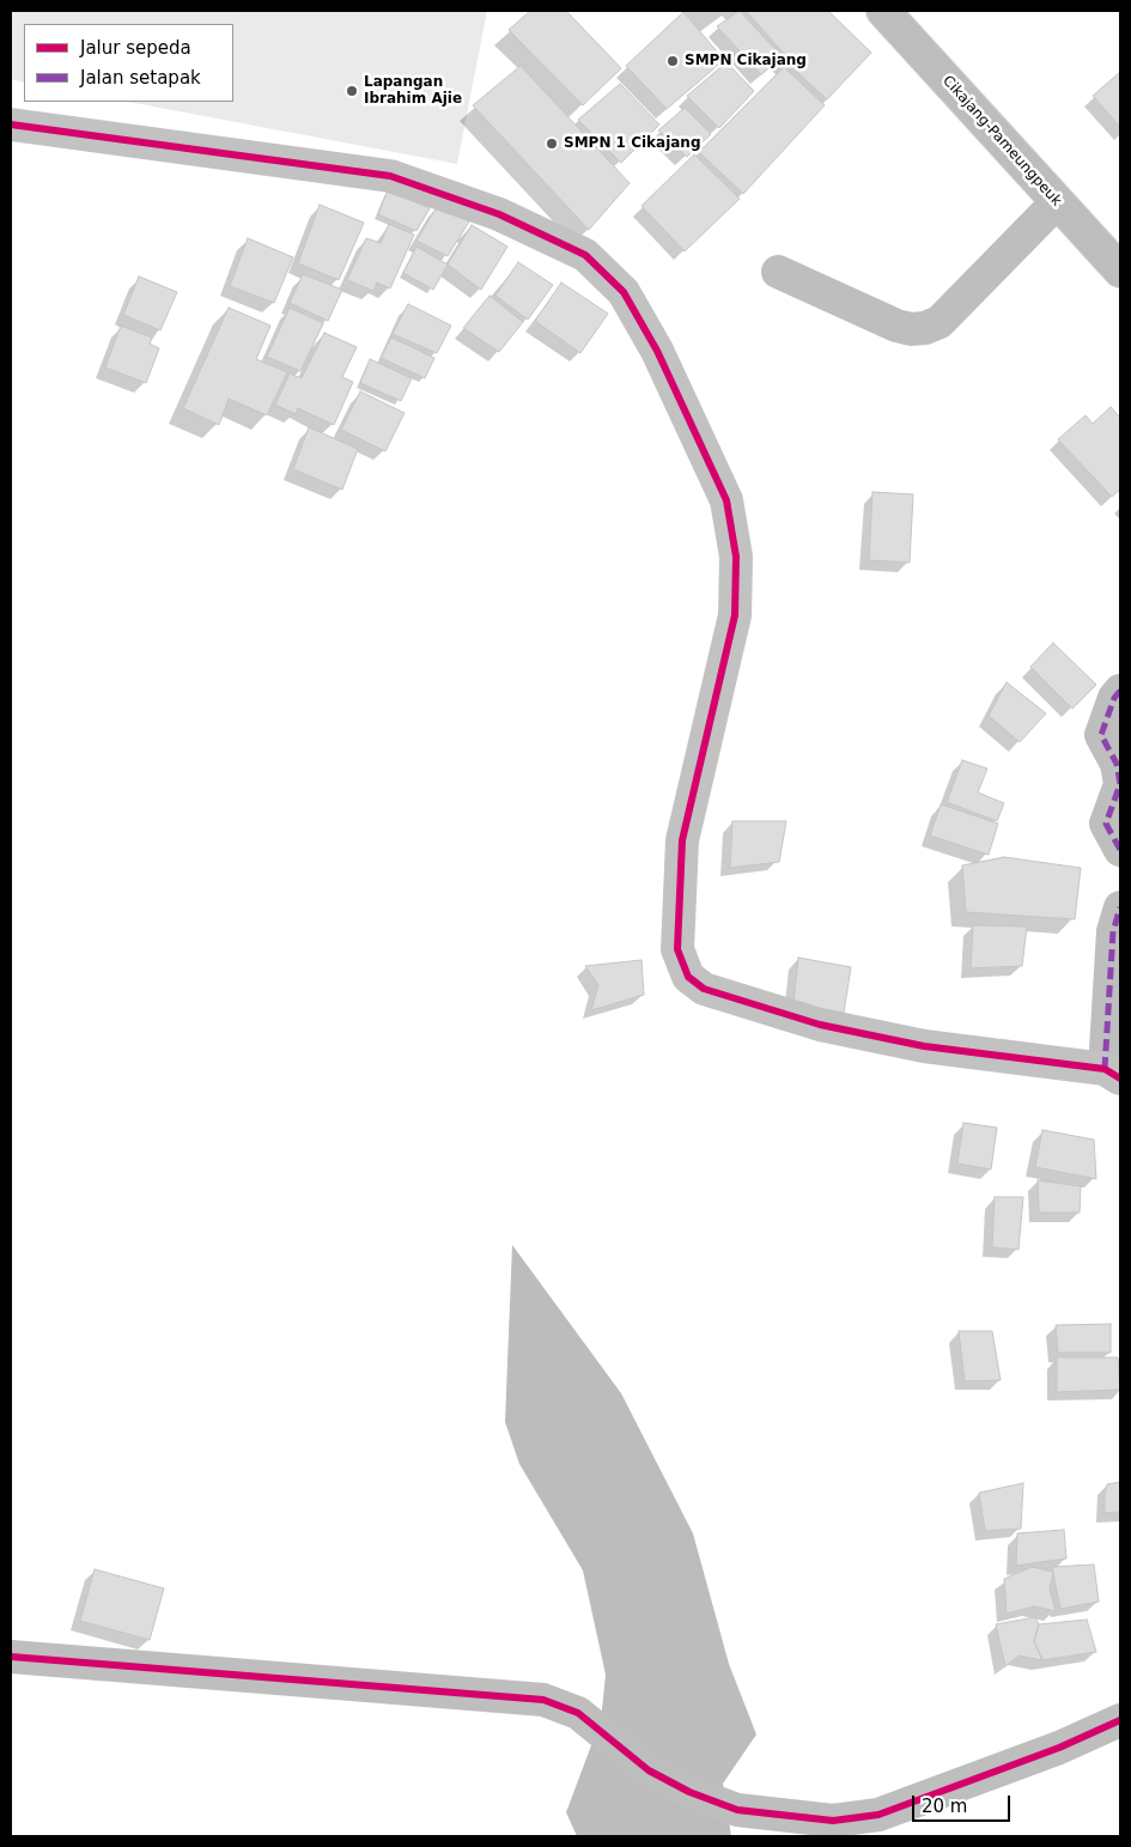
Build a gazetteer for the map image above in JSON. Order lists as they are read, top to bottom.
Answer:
{
  "streets": {
    "main road": ["Cikajang-Pameungpeuk"]
  },
  "places": ["SMPN Cikajang", "Lapangan Ibrahim Ajie", "SMPN 1 Cikajang"],
  "legend": ["Jalur sepeda", "Jalan setapak"],
  "scale_bar": "20 m"
}
